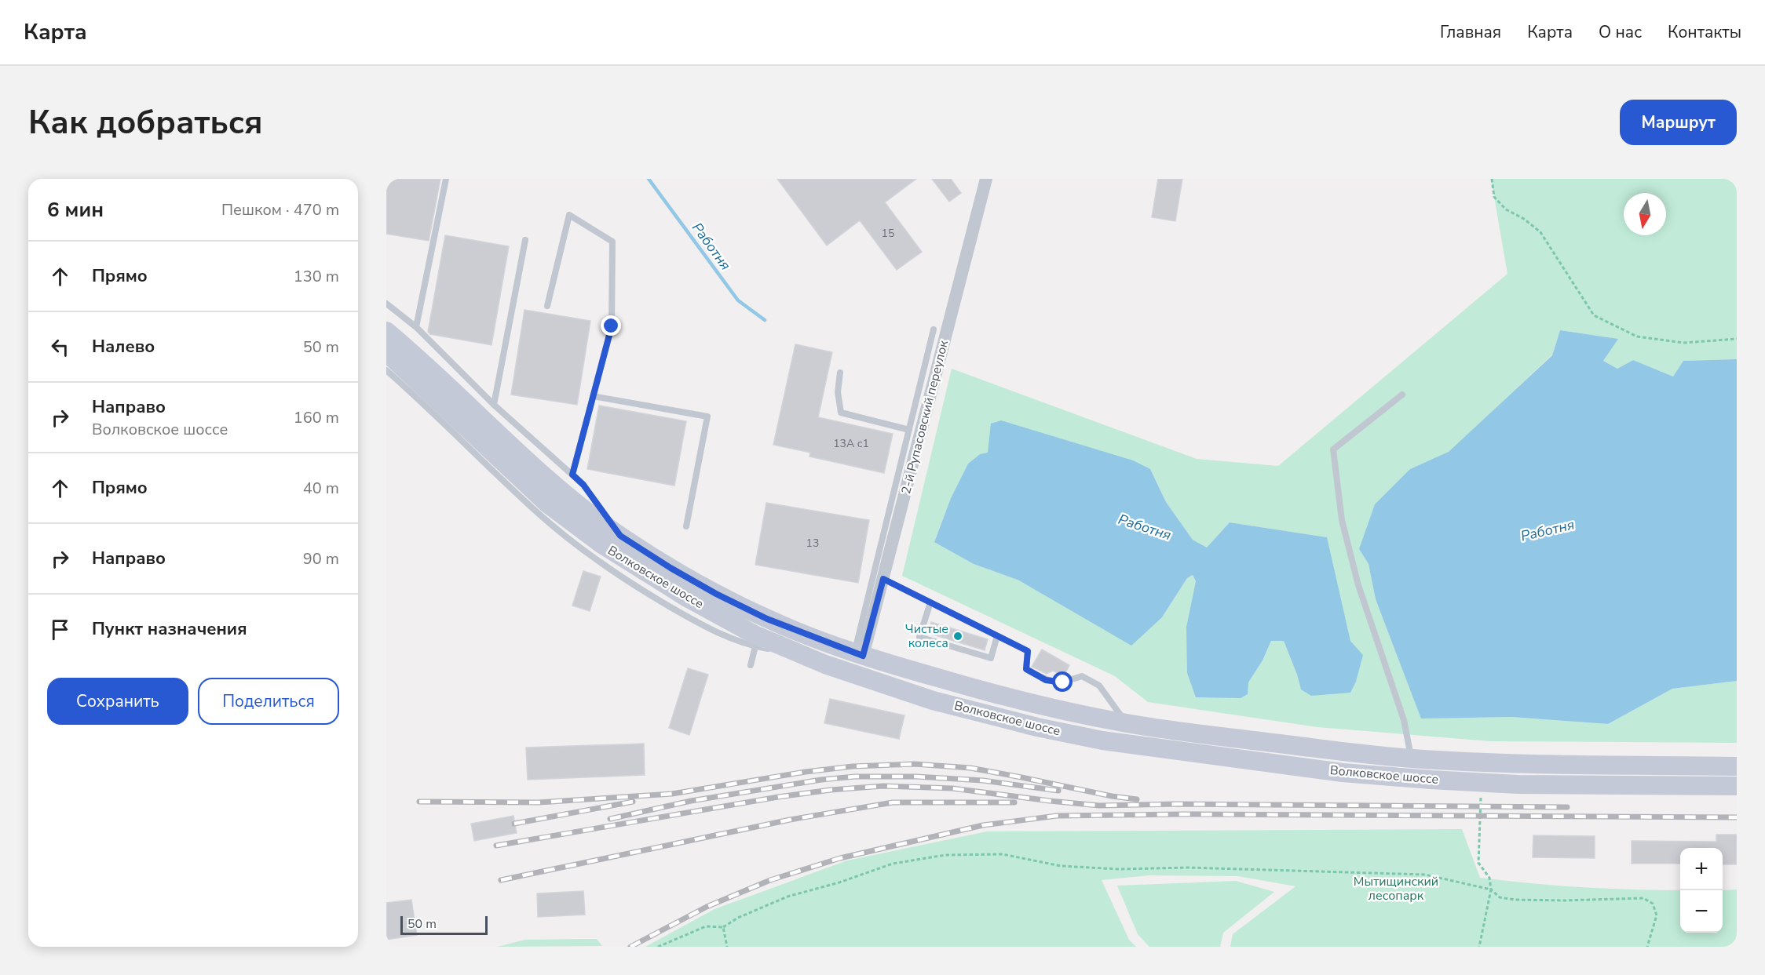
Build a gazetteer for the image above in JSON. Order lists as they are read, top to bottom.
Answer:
{
  "streets": {
    "main road": ["Волковское шоссе"],
    "street": ["2-й Рупасовский переулок"]
  },
  "crossings": [
    ["2-й Рупасовский переулок", "Волковское шоссе"]
  ],
  "water": ["Работня"],
  "parks": ["Мытищинский лесопарк"],
  "places": ["Чистые колеса"],
  "house_numbers": ["15", "13А с1", "13"],
  "scale_bar": "50 m",
  "north": "bottom",
  "page": {
    "header": "Карта",
    "nav": [
      "Главная",
      "Карта",
      "О нас",
      "Контакты"
    ],
    "buttons": [
      "Маршрут",
      ["Сохранить", "Поделиться"]
    ],
    "title": "Как добраться",
    "heading": ["6 мин", "Пешком · 470 m"],
    "list": [
      ["Прямо", "130 m"],
      ["Налево", "50 m"],
      ["Направо", "Волковское шоссе", "160 m"],
      ["Прямо", "40 m"],
      ["Направо", "90 m"],
      "Пункт назначения"
    ],
    "map_buttons": ["+", "−"],
    "scale": "50 m"
  }
}
